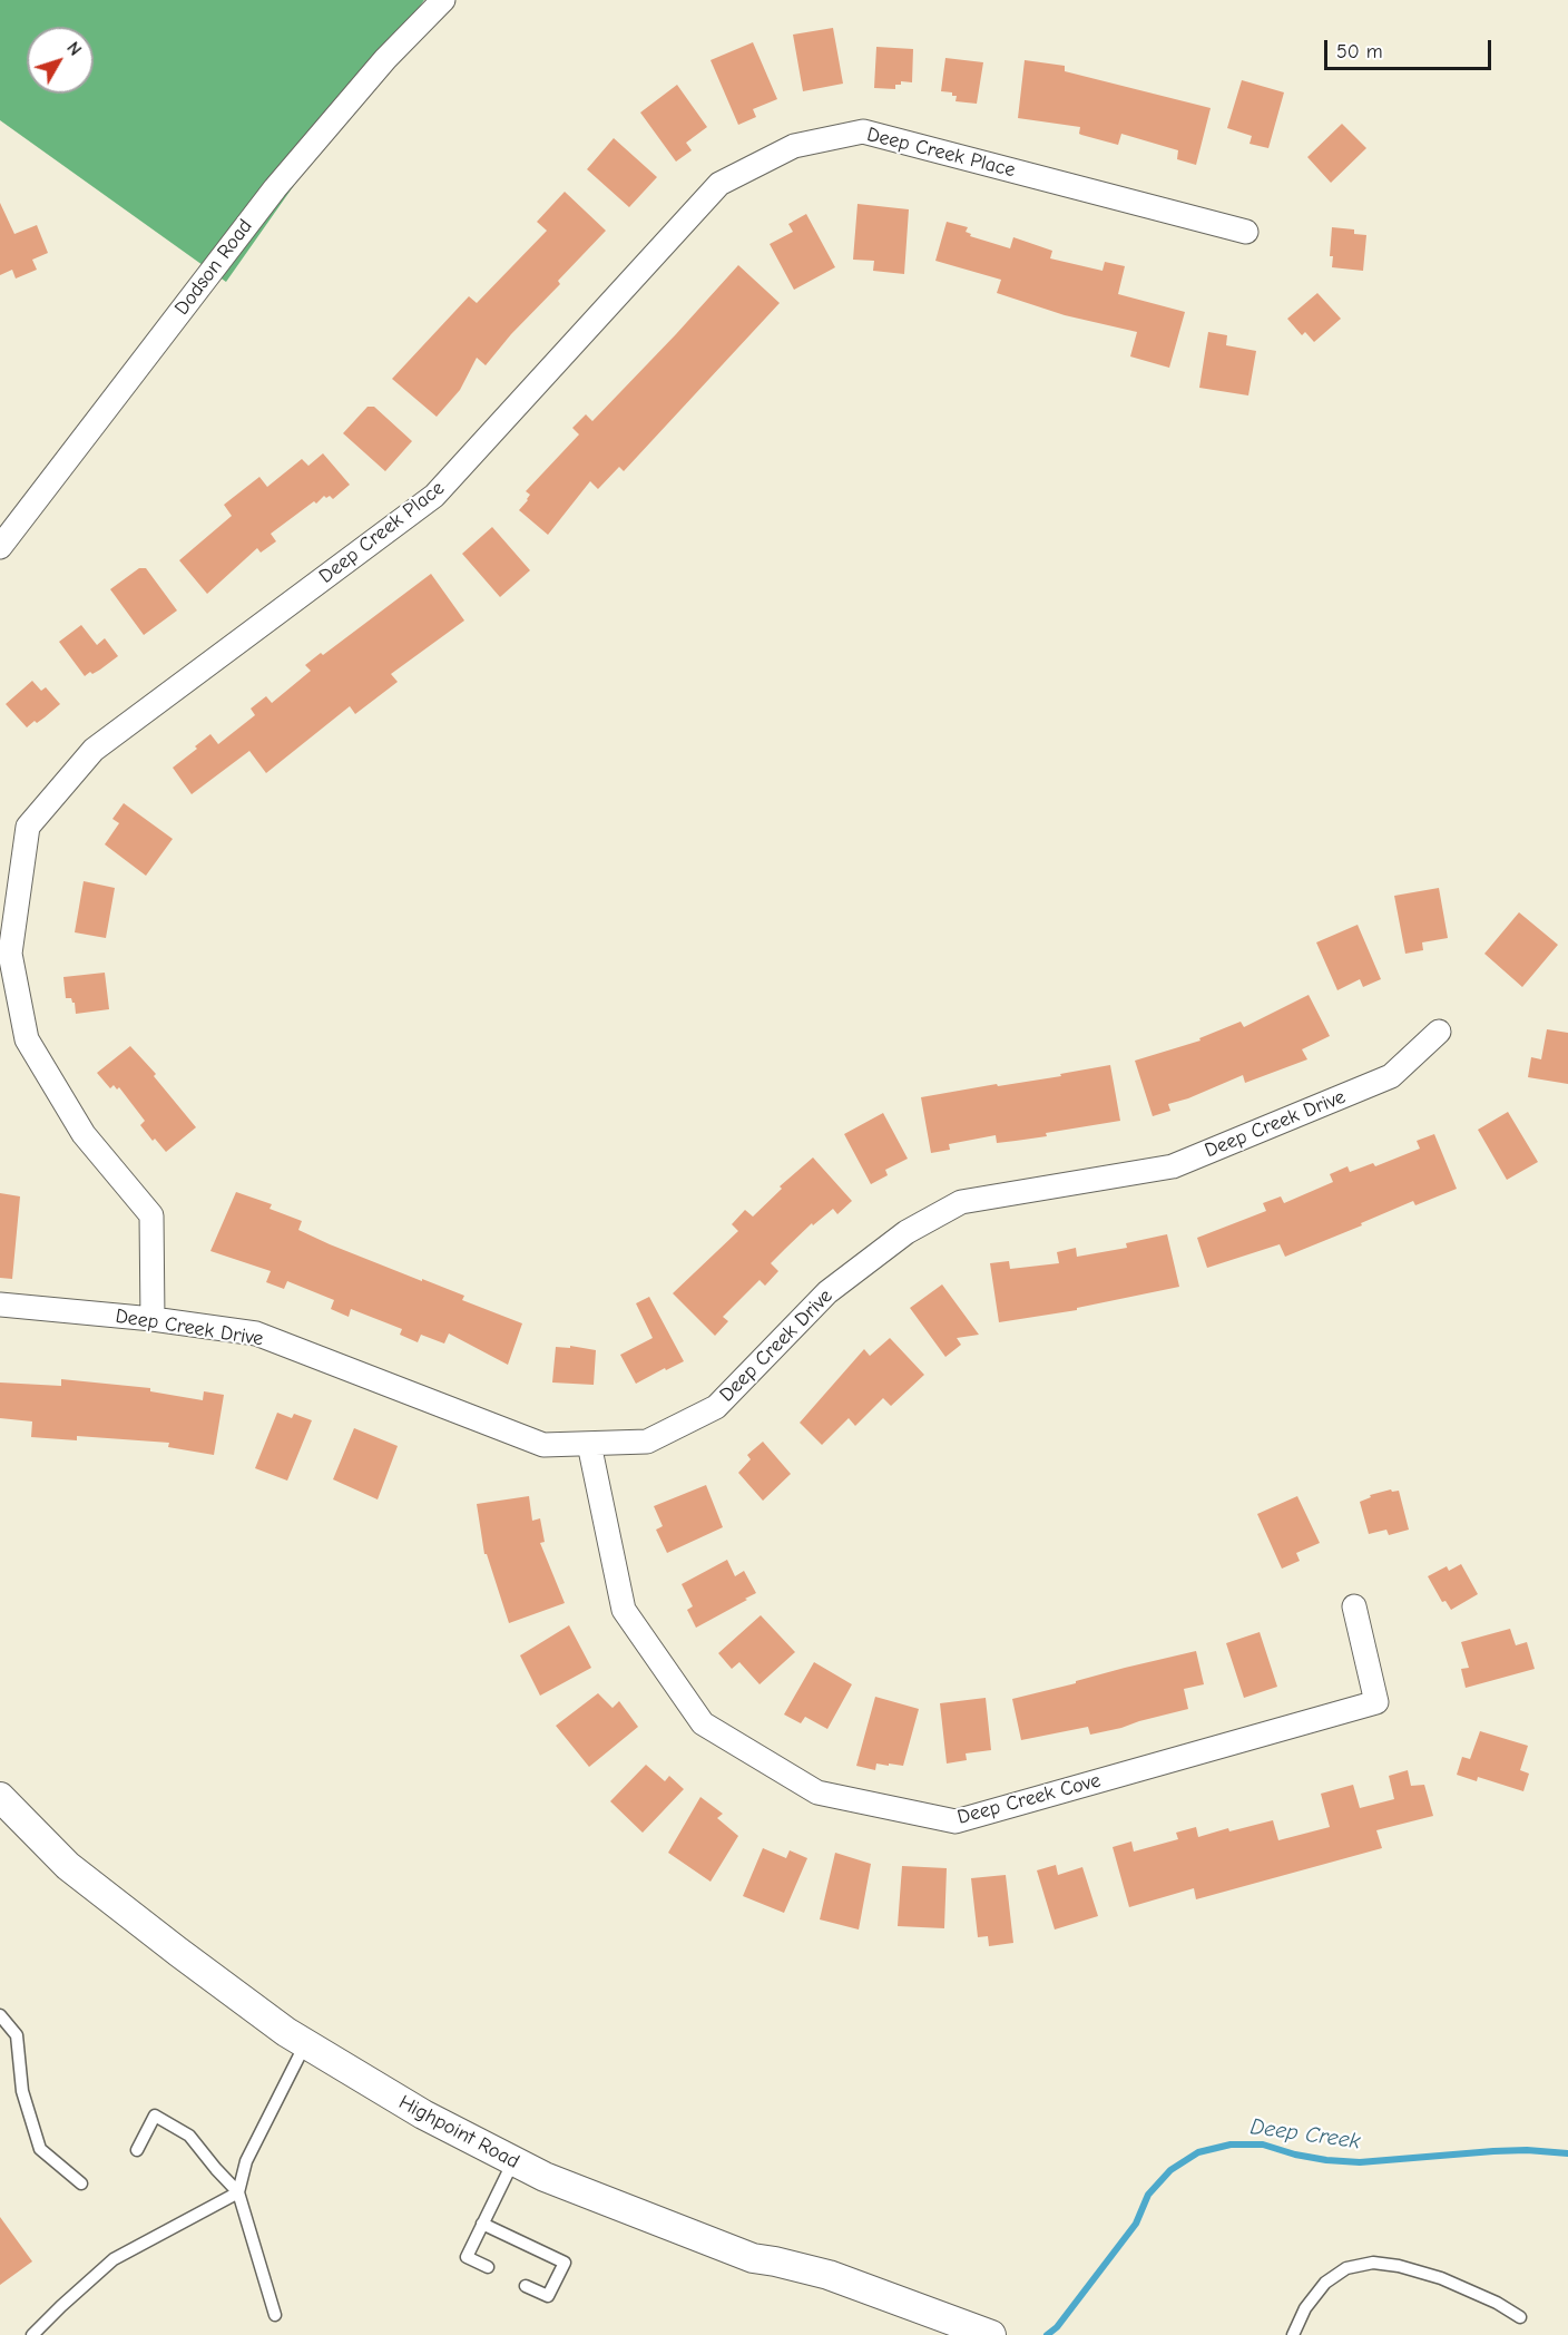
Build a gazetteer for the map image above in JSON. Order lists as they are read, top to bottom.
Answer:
{
  "streets": {
    "street": [
      "Deep Creek Place",
      "Dodson Road",
      "Deep Creek Drive",
      "Deep Creek Cove",
      "Highpoint Road"
    ]
  },
  "crossings": [
    ["Deep Creek Place", "Deep Creek Drive"],
    ["Deep Creek Drive", "Deep Creek Cove"]
  ],
  "water": ["Deep Creek"],
  "scale_bar": "50 m",
  "north": "top right"
}
